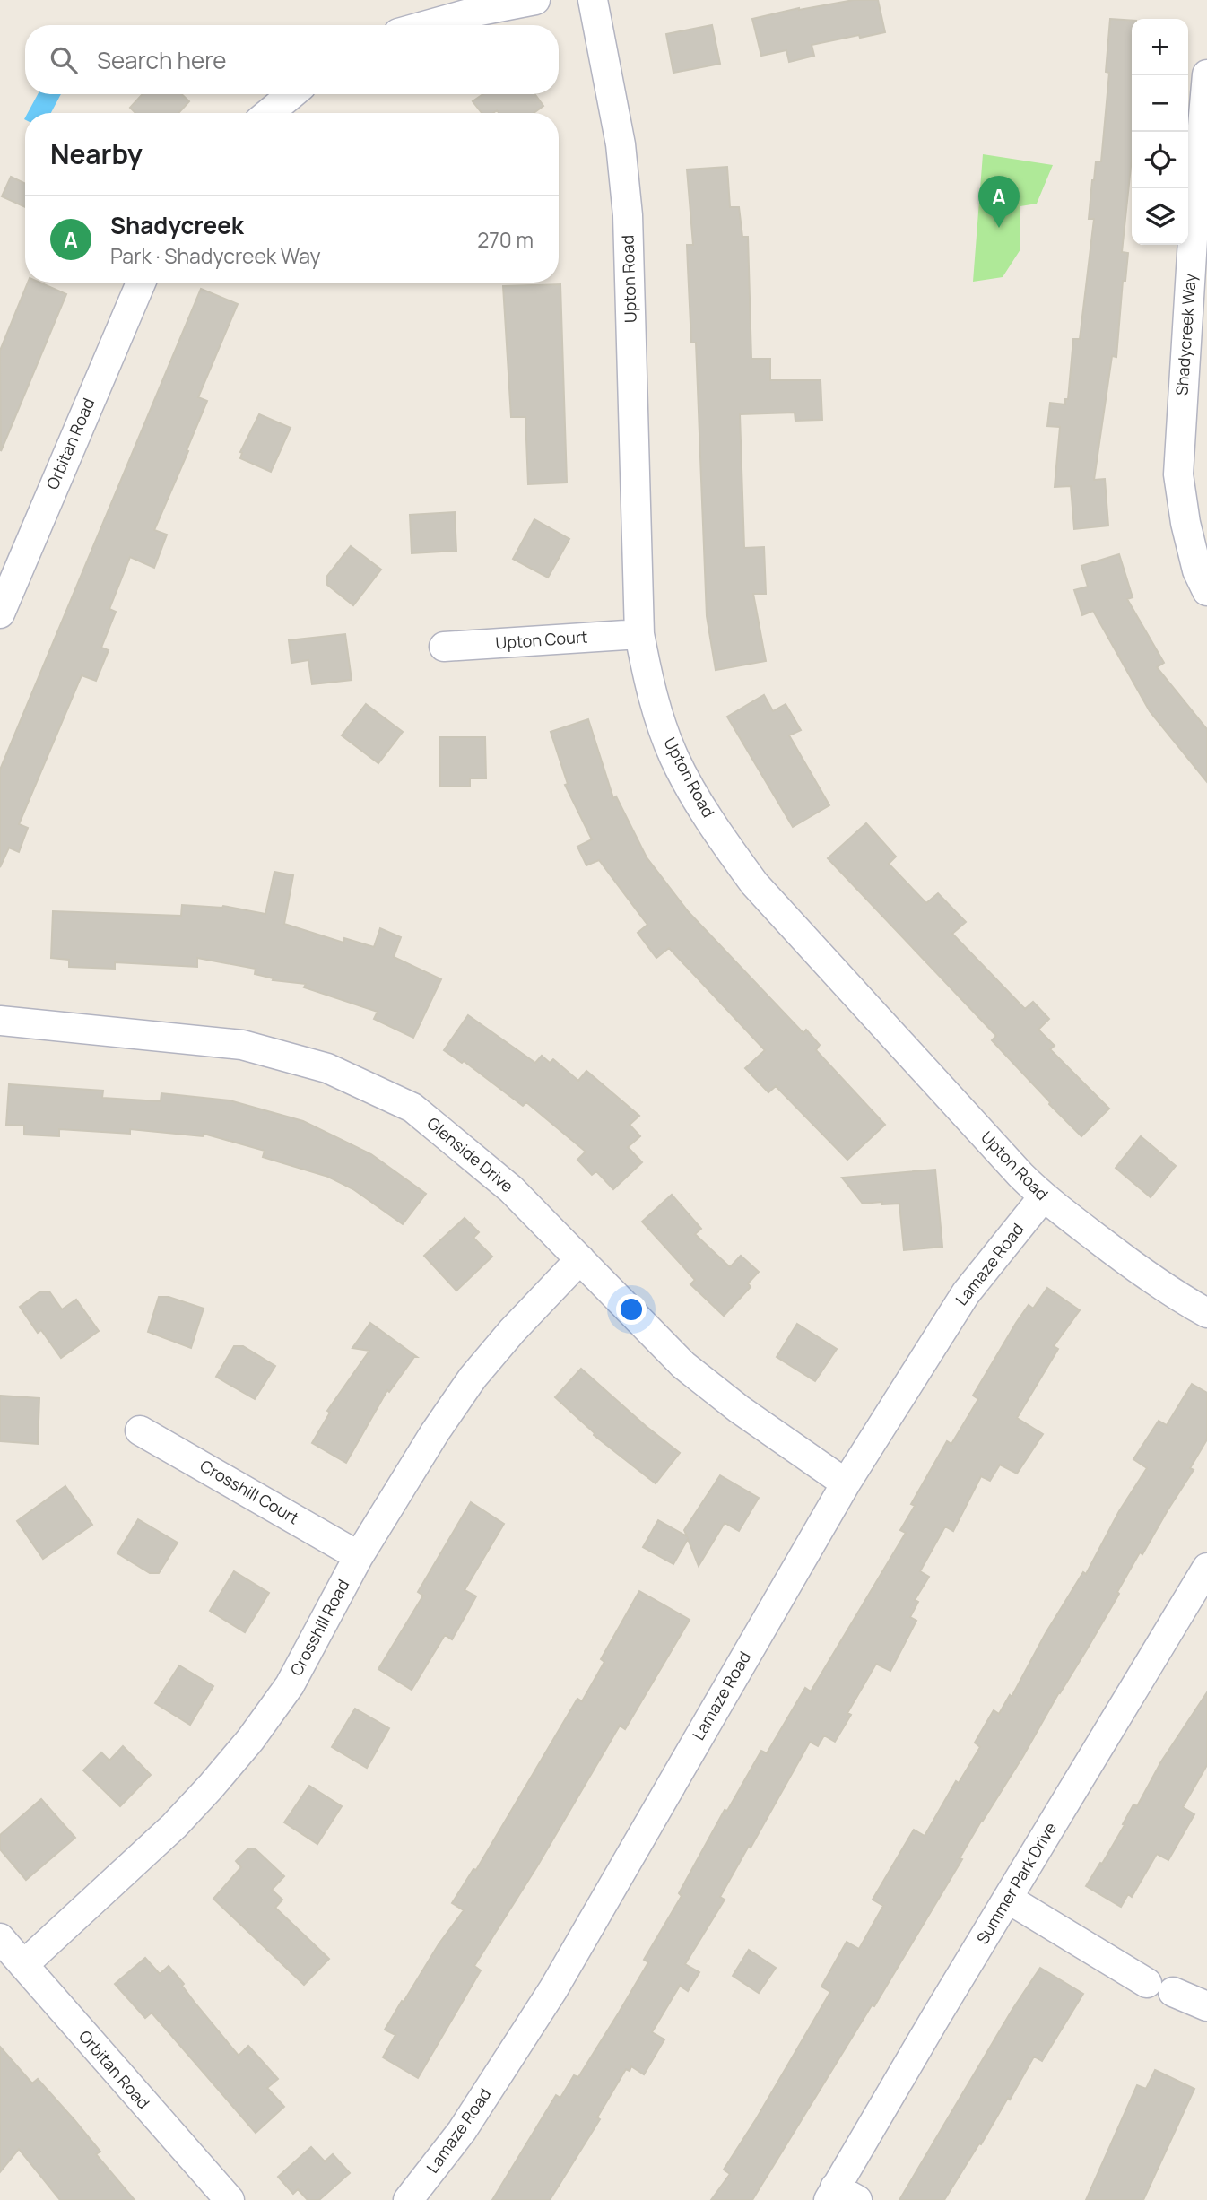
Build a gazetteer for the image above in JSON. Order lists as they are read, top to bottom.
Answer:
{
  "streets": {
    "street": [
      "Upton Road",
      "Shadycreek Way",
      "Orbitan Road",
      "Upton Court",
      "Glenside Drive",
      "Lamaze Road",
      "Crosshill Court",
      "Crosshill Road",
      "Summer Park Drive"
    ]
  },
  "crossings": [
    ["Upton Road", "Upton Court"],
    ["Upton Road", "Lamaze Road"],
    ["Orbitan Road", "Crosshill Road"],
    ["Glenside Drive", "Lamaze Road"],
    ["Glenside Drive", "Crosshill Road"],
    ["Crosshill Court", "Crosshill Road"]
  ],
  "page": {
    "map_buttons": ["+", "−"],
    "search": "Search here",
    "heading": "Nearby",
    "pins": "A",
    "list": [
      {
        "mark": "A",
        "name": "Shadycreek",
        "note": "Park · Shadycreek Way",
        "value": "270 m"
      }
    ]
  }
}
